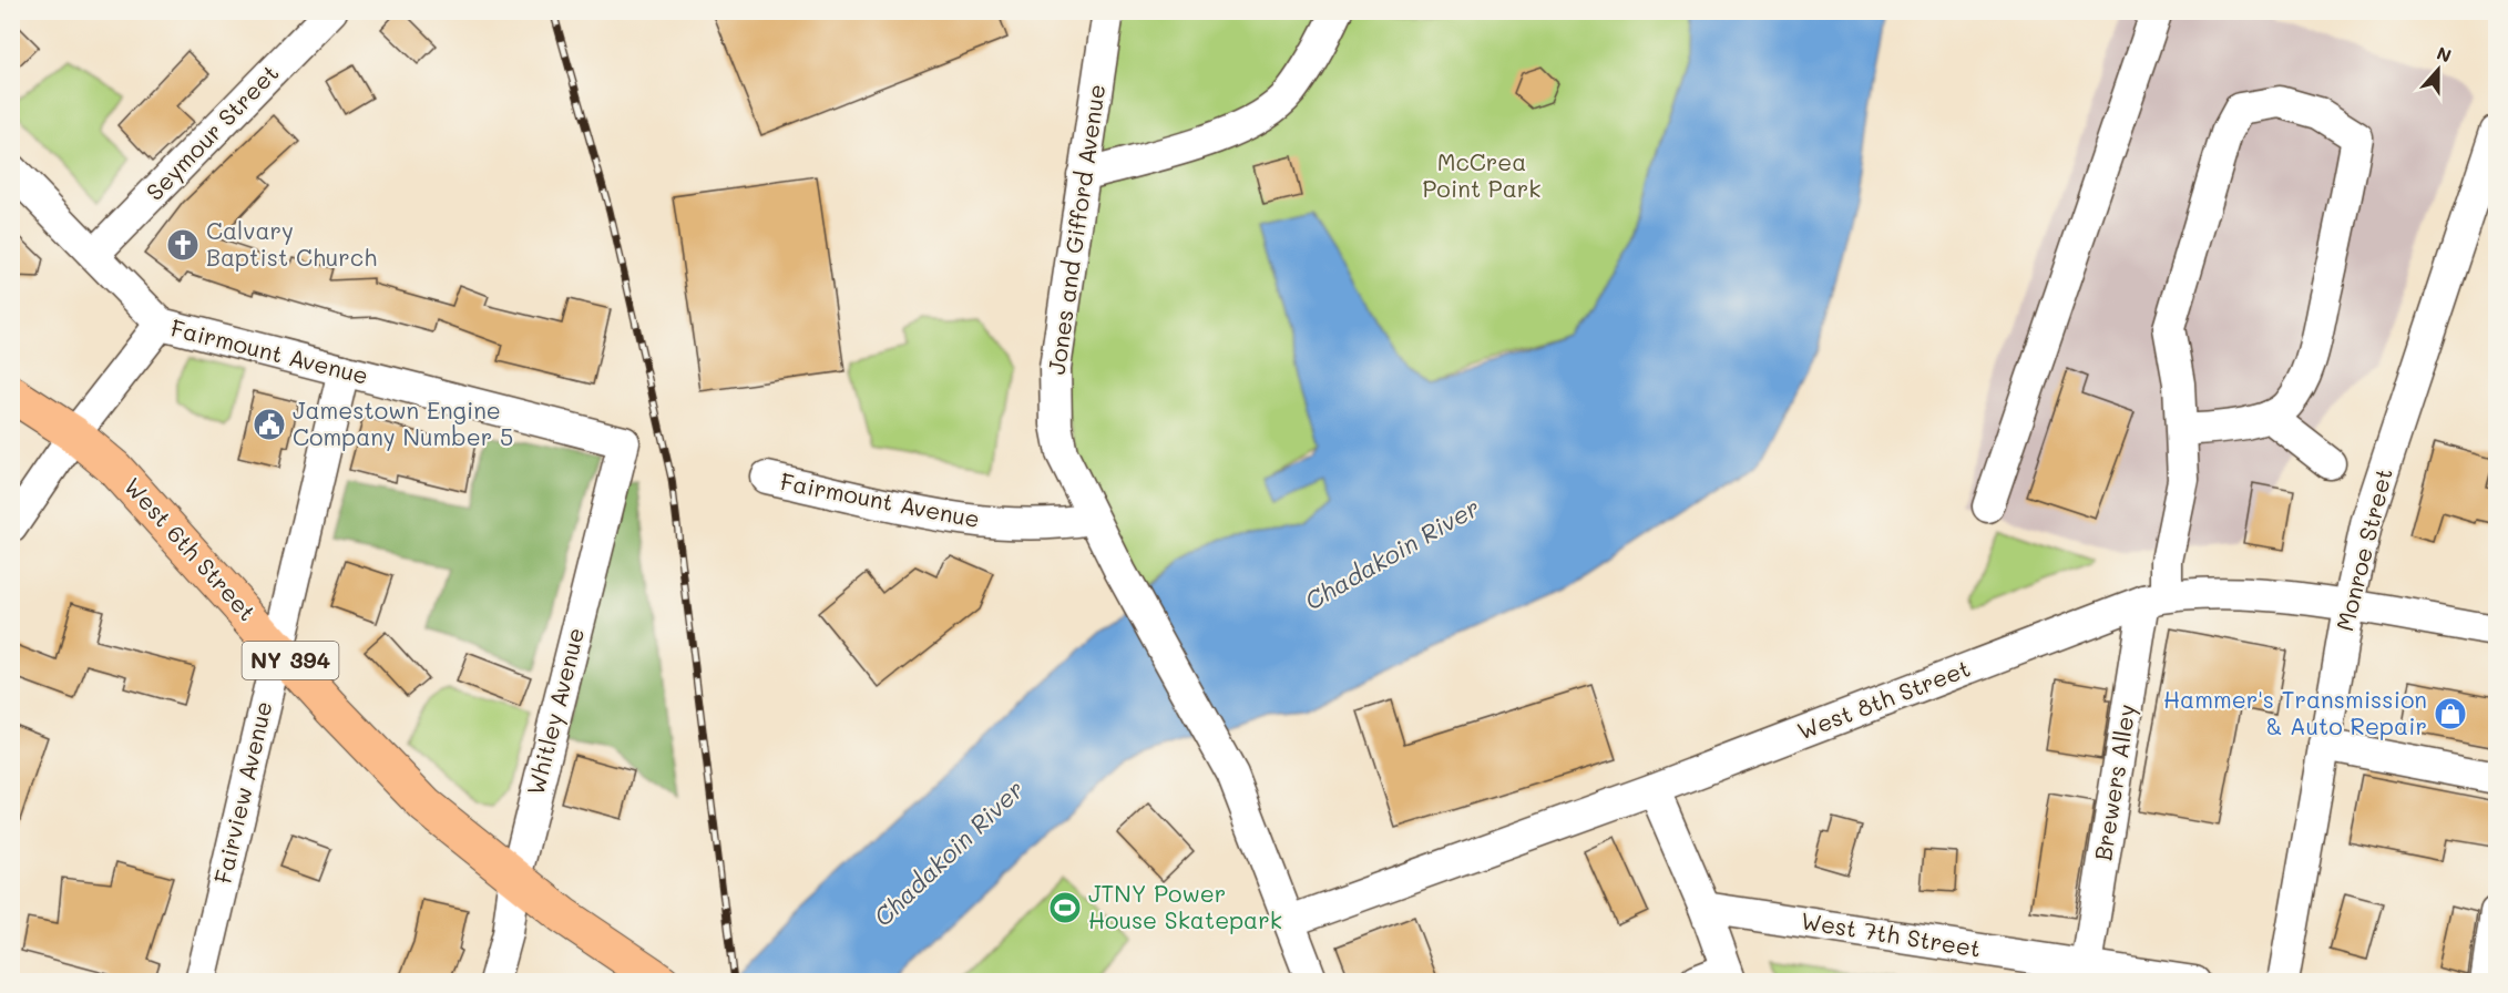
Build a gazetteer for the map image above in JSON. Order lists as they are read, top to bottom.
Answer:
{
  "streets": {
    "main road": ["West 6th Street", "NY 394"],
    "street": [
      "Seymour Street",
      "Jones and Gifford Avenue",
      "Fairmount Avenue",
      "Monroe Street",
      "West 8th Street",
      "Whitley Avenue",
      "Brewers Alley",
      "Fairview Avenue",
      "West 7th Street"
    ]
  },
  "crossings": [
    ["Jones and Gifford Avenue", "Fairmount Avenue"],
    ["Fairmount Avenue", "West 6th Street"],
    ["Fairmount Avenue", "NY 394"],
    ["Fairmount Avenue", "Whitley Avenue"],
    ["Fairmount Avenue", "Fairview Avenue"],
    ["West 6th Street", "NY 394"],
    ["West 6th Street", "Whitley Avenue"],
    ["West 6th Street", "Fairview Avenue"],
    ["Monroe Street", "West 8th Street"],
    ["West 8th Street", "Brewers Alley"],
    ["Brewers Alley", "West 7th Street"]
  ],
  "water": ["Chadakoin River"],
  "parks": ["McCrea Point Park"],
  "places": {
    "church": ["Calvary Baptist Church"],
    "public building": ["Jamestown Engine Company Number 5"],
    "shop": ["Hammer's Transmission & Auto Repair"],
    "sports": ["JTNY Power House Skatepark"]
  },
  "north": "top"
}
